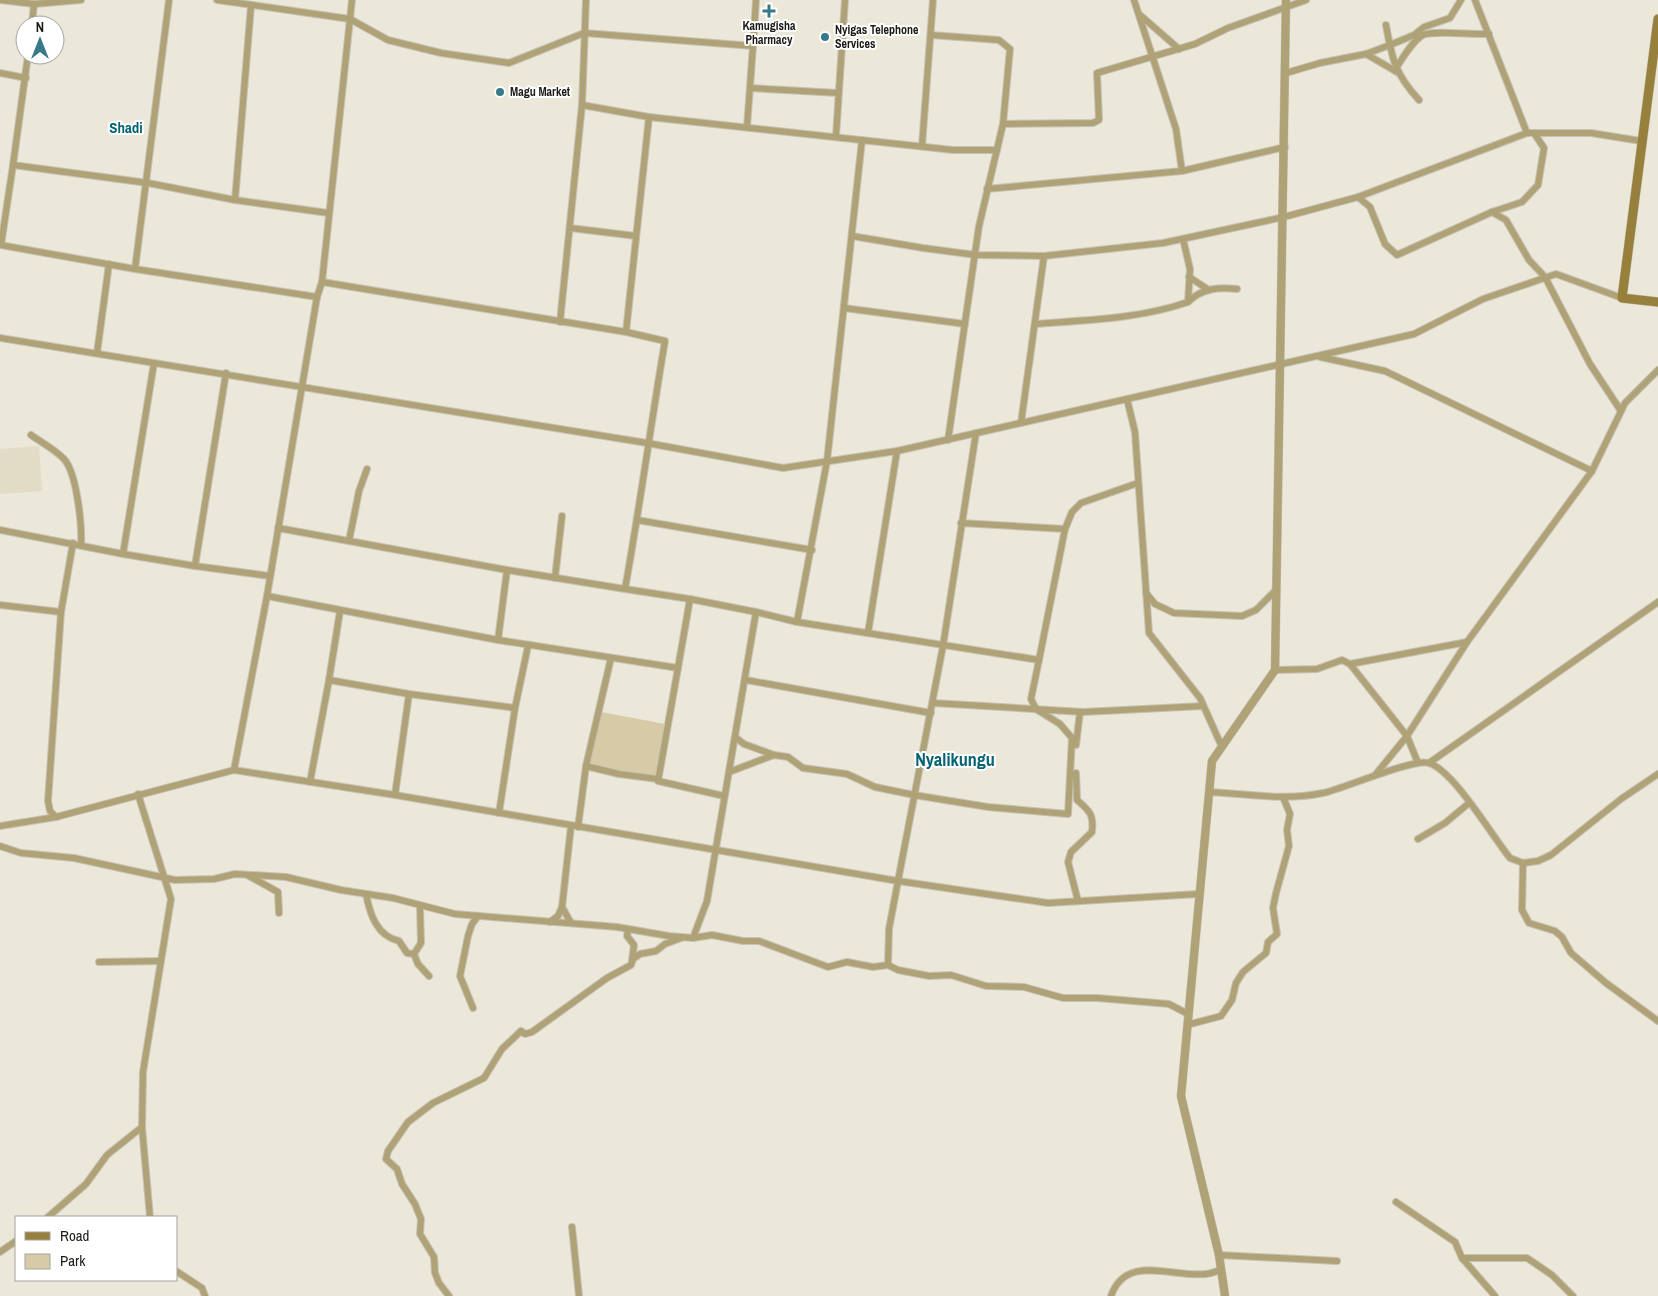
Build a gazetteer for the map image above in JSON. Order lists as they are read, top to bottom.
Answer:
{
  "districts": ["Shadi", "Nyalikungu"],
  "places": {
    "health": ["Kamugisha Pharmacy"],
    "other": ["Nyigas Telephone Services", "Magu Market"]
  },
  "legend": ["Road", "Park"],
  "north": "top"
}
